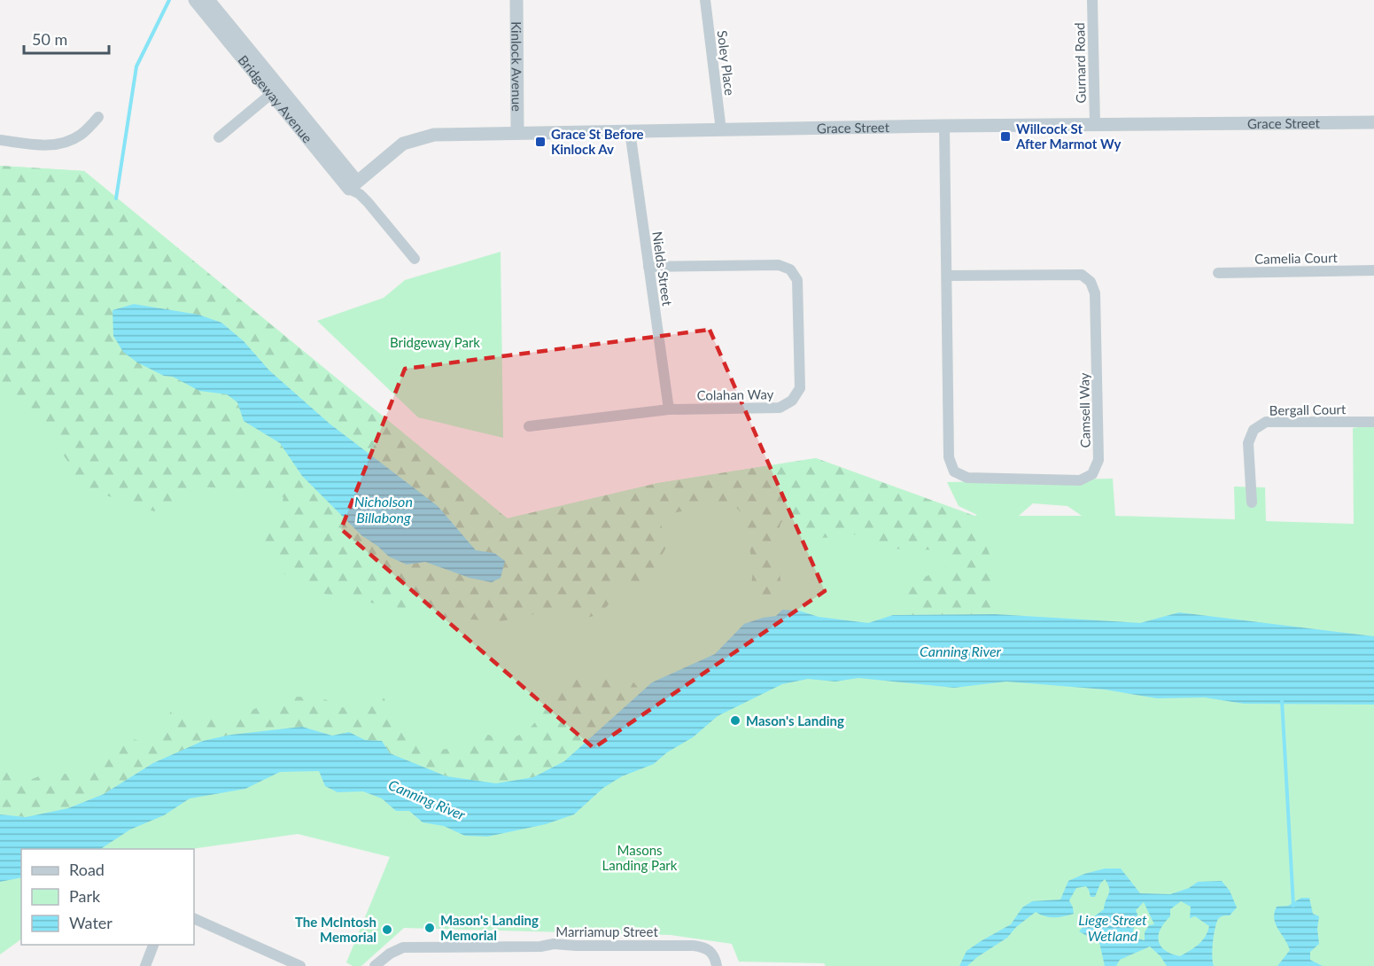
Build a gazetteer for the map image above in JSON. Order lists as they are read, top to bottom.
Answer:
{
  "streets": {
    "street": [
      "Soley Place",
      "Gurnard Road",
      "Kinlock Avenue",
      "Bridgeway Avenue",
      "Grace Street",
      "Camelia Court",
      "Nields Street",
      "Colahan Way",
      "Bergall Court",
      "Camsell Way",
      "Marriamup Street"
    ]
  },
  "crossings": [
    ["Soley Place", "Grace Street"],
    ["Gurnard Road", "Grace Street"],
    ["Kinlock Avenue", "Grace Street"],
    ["Bridgeway Avenue", "Grace Street"],
    ["Grace Street", "Nields Street"],
    ["Grace Street", "Camsell Way"],
    ["Nields Street", "Colahan Way"]
  ],
  "water": ["Nicholson Billabong", "Canning River", "Liege Street Wetland"],
  "parks": ["Bridgeway Park", "Masons Landing Park"],
  "places": {
    "transit": ["Willcock St After Marmot Wy", "Grace St Before Kinlock Av"],
    "other": ["Mason's Landing", "Mason's Landing Memorial", "The McIntosh Memorial"]
  },
  "legend": ["Road", "Park", "Water"],
  "scale_bar": "50 m"
}
